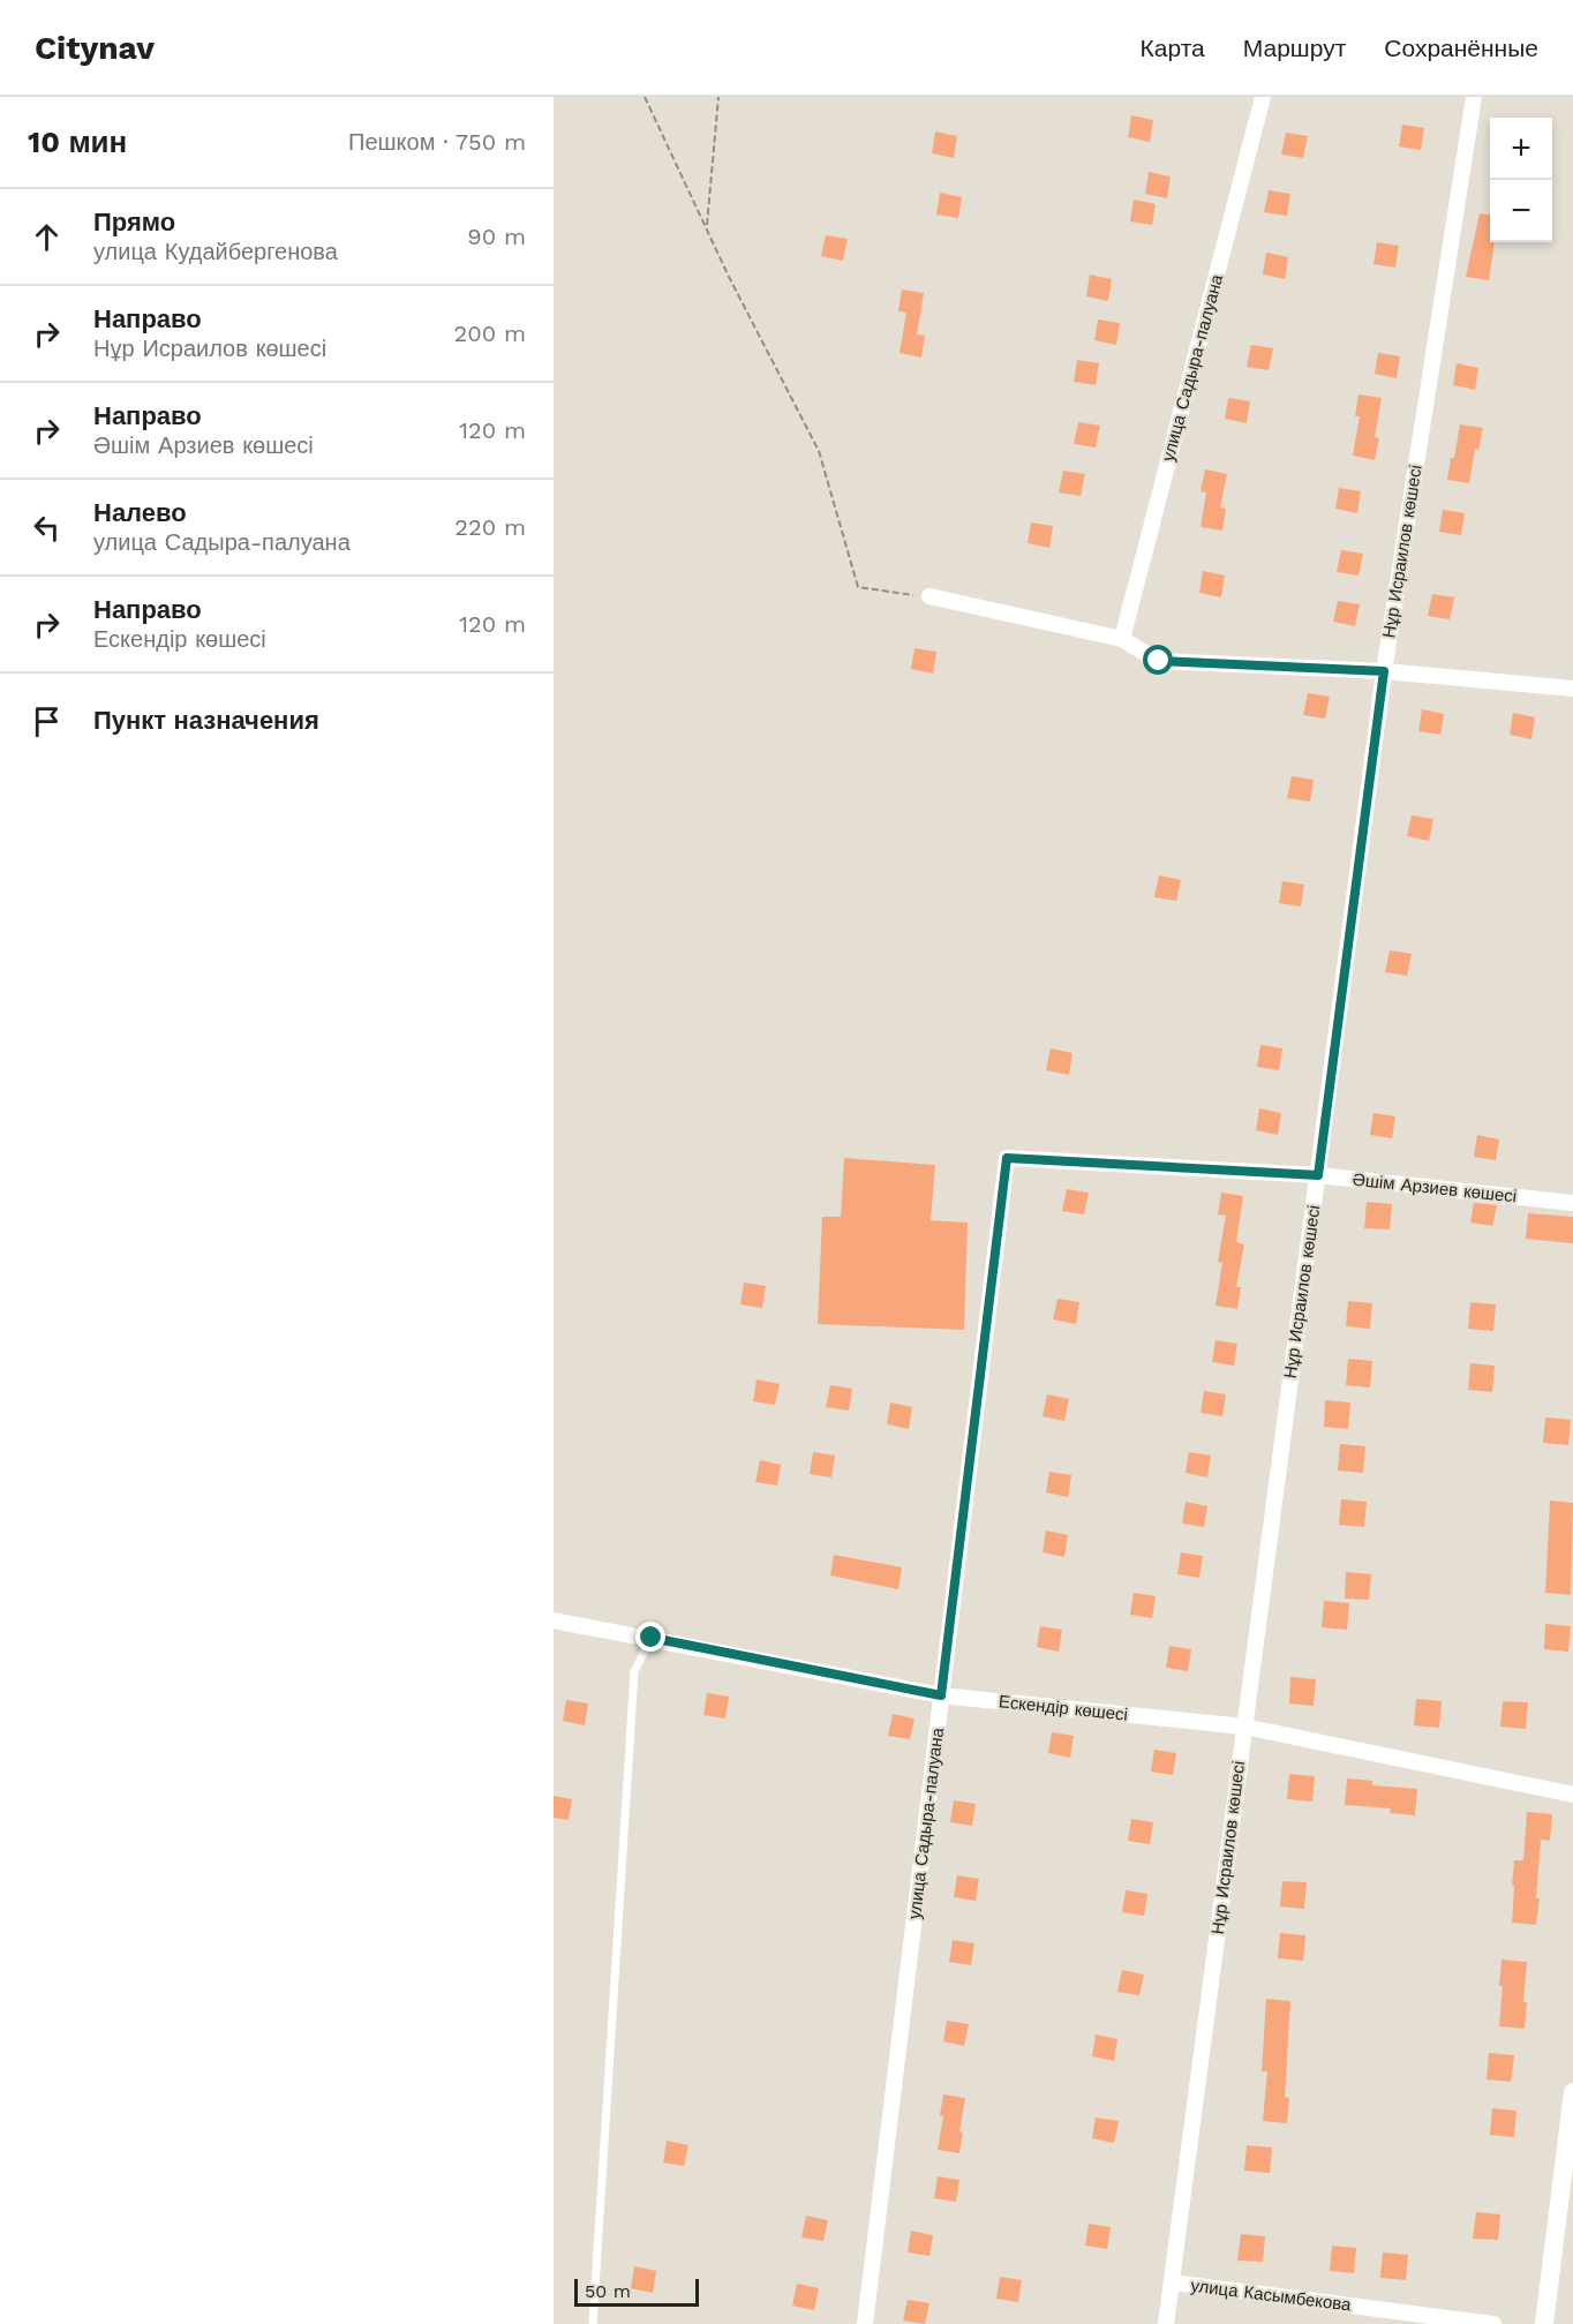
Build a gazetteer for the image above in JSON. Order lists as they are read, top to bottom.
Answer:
{
  "streets": {
    "street": [
      "улица Садыра-палуана",
      "Нұр Исраилов көшесі",
      "Әшім Арзиев көшесі",
      "Ескендір көшесі",
      "улица Касымбекова"
    ]
  },
  "crossings": [
    ["улица Садыра-палуана", "Әшім Арзиев көшесі"],
    ["улица Садыра-палуана", "Ескендір көшесі"],
    ["Нұр Исраилов көшесі", "Әшім Арзиев көшесі"],
    ["Нұр Исраилов көшесі", "Ескендір көшесі"],
    ["Нұр Исраилов көшесі", "улица Касымбекова"]
  ],
  "scale_bar": "50 m",
  "page": {
    "header": "Citynav",
    "nav": ["Карта", "Маршрут", "Сохранённые"],
    "heading": ["10 мин", "Пешком · 750 m"],
    "map_buttons": ["+", "−"],
    "list": [
      ["Прямо", "улица Кудайбергенова", "90 m"],
      ["Направо", "Нұр Исраилов көшесі", "200 m"],
      ["Направо", "Әшім Арзиев көшесі", "120 m"],
      ["Налево", "улица Садыра-палуана", "220 m"],
      ["Направо", "Ескендір көшесі", "120 m"],
      "Пункт назначения"
    ],
    "scale": "50 m"
  }
}
